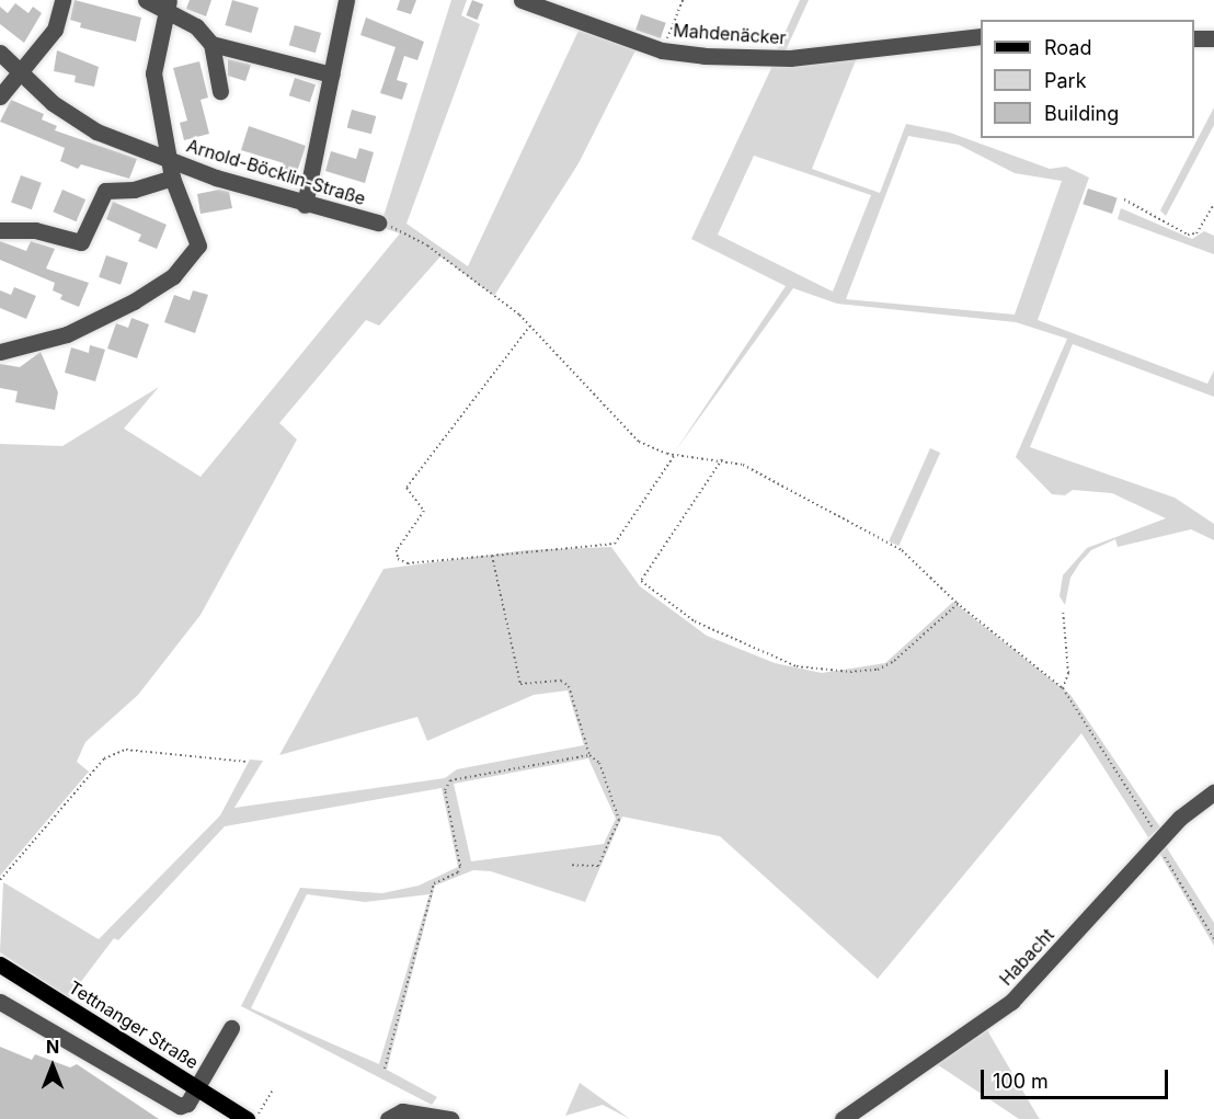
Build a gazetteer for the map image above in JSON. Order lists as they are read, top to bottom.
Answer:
{
  "streets": {
    "main road": ["Tettnanger Straße"],
    "street": ["Mahdenäcker", "Arnold-Böcklin-Straße", "Habacht"]
  },
  "legend": ["Road", "Park", "Building"],
  "scale_bar": "100 m",
  "north": "top"
}
